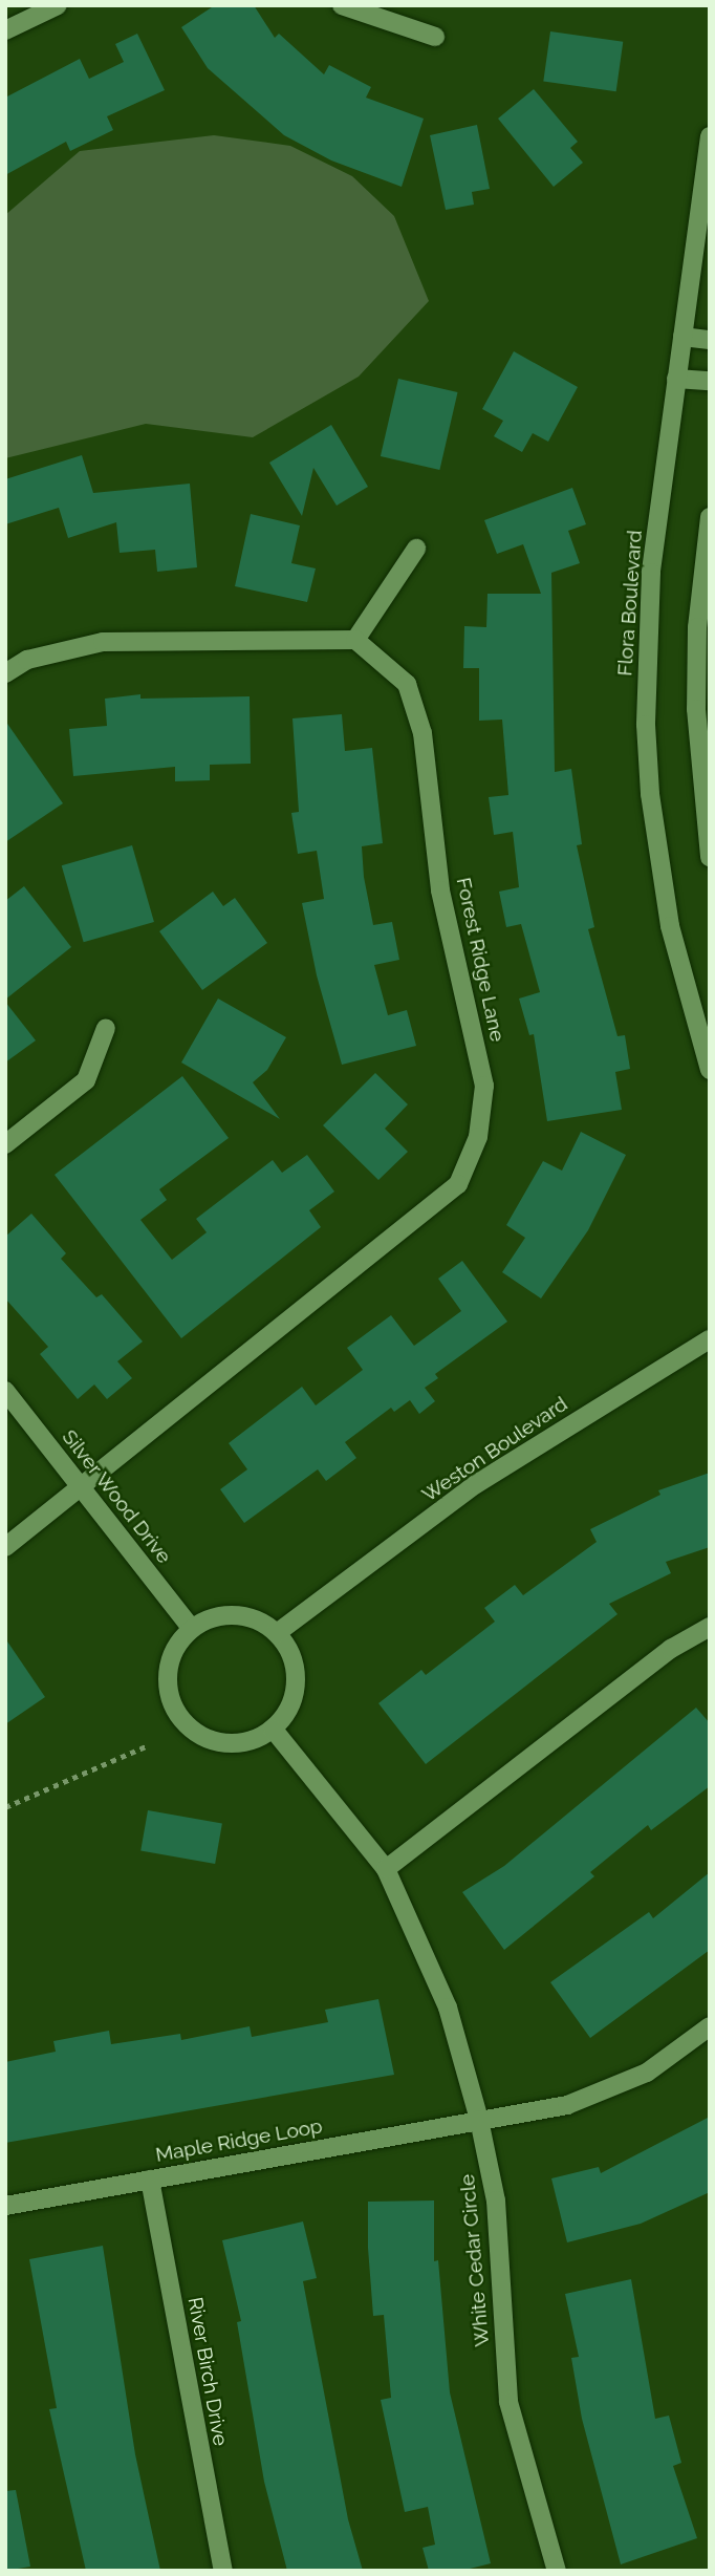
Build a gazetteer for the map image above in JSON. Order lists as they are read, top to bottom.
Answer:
{
  "streets": {
    "street": [
      "Flora Boulevard",
      "Forest Ridge Lane",
      "Weston Boulevard",
      "Silver Wood Drive",
      "Maple Ridge Loop",
      "White Cedar Circle",
      "River Birch Drive"
    ]
  },
  "crossings": [
    ["Forest Ridge Lane", "Silver Wood Drive"],
    ["Weston Boulevard", "Silver Wood Drive"],
    ["Weston Boulevard", "White Cedar Circle"],
    ["Silver Wood Drive", "White Cedar Circle"],
    ["Maple Ridge Loop", "White Cedar Circle"],
    ["Maple Ridge Loop", "River Birch Drive"]
  ]
}
